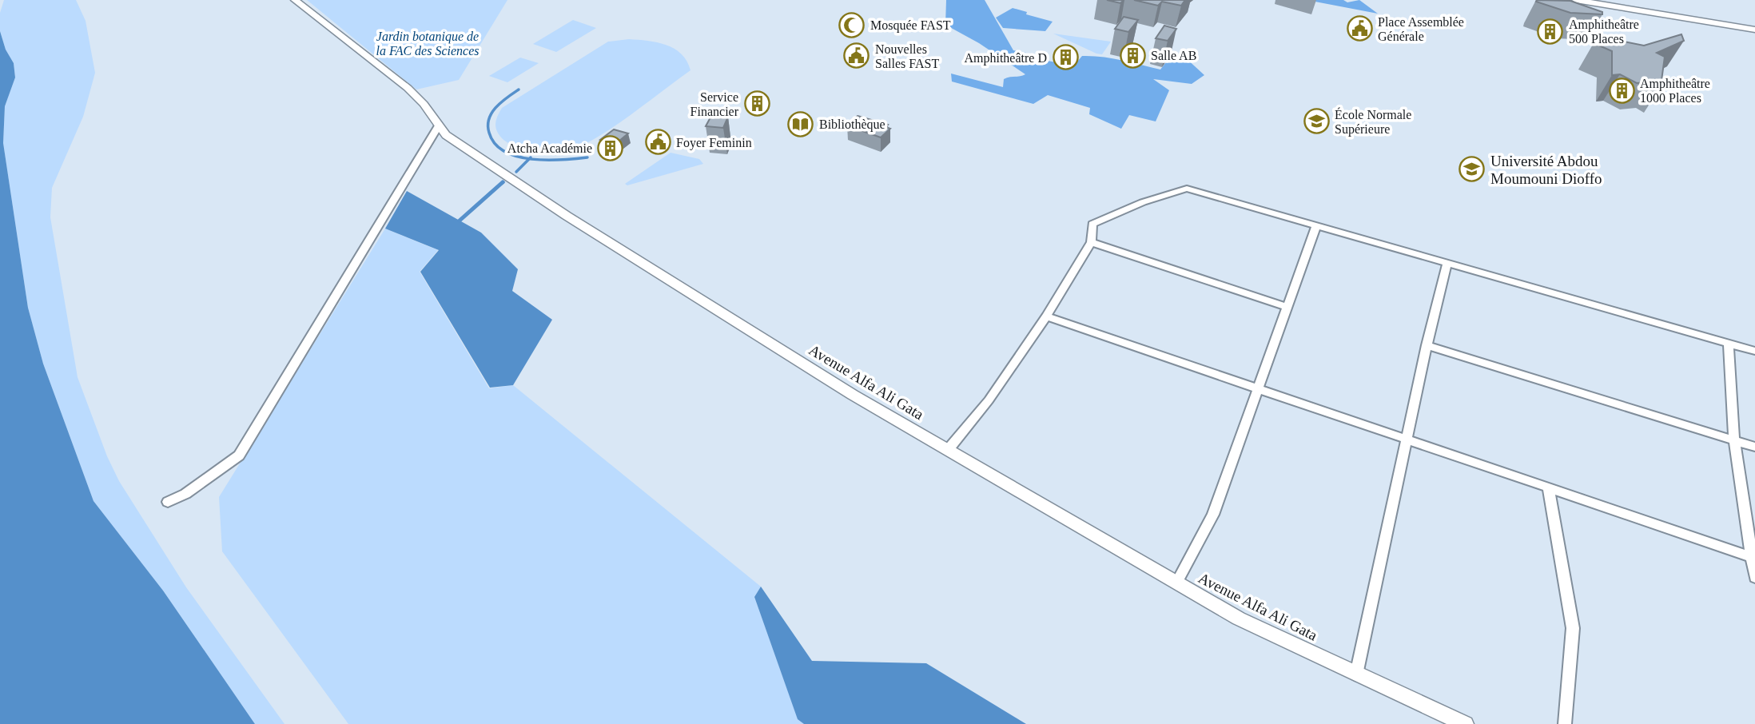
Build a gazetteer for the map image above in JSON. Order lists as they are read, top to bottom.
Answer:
{
  "streets": {
    "street": ["Avenue Alfa Ali Gata"]
  },
  "parks": ["Jardin botanique de la FAC des Sciences"],
  "places": {
    "mosque": ["Mosquée FAST"],
    "public building": ["Place Assemblée Générale", "Nouvelles Salles FAST", "Foyer Feminin"],
    "building": [
      "Amphitheâtre 500 Places",
      "Salle AB",
      "Amphitheâtre D",
      "Amphitheâtre 1000 Places",
      "Service Financier",
      "Atcha Académie"
    ],
    "school or university": ["École Normale Supérieure", "Université Abdou Moumouni Dioffo"],
    "library": ["Bibliothèque"]
  }
}
